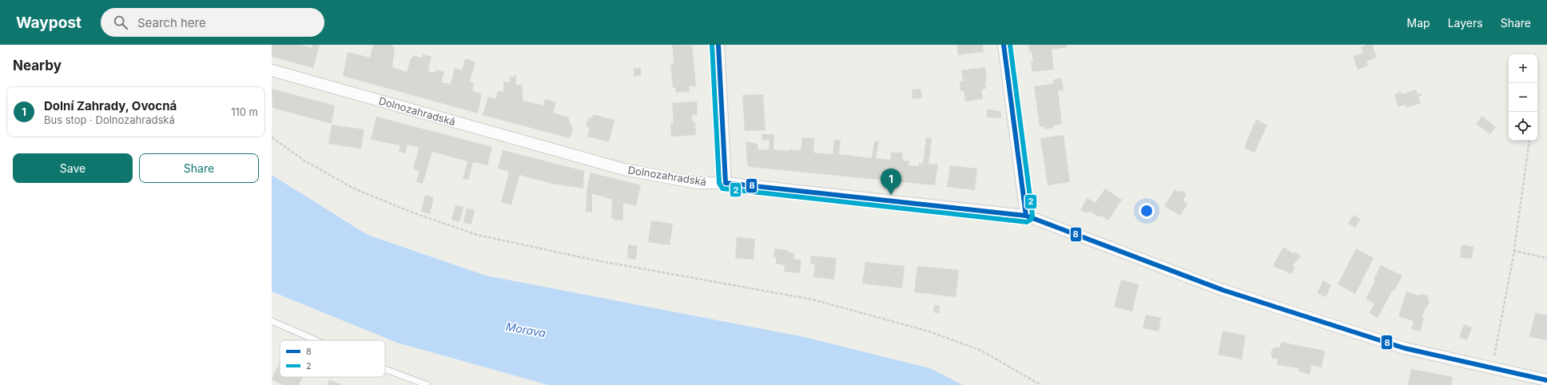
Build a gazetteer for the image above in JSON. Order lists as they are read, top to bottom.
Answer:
{
  "streets": {
    "street": ["Dolnozahradská"]
  },
  "water": ["Morava"],
  "lines": ["transit line 8", "transit line 2"],
  "legend": ["8", "2"],
  "page": {
    "header": "Waypost",
    "search": "Search here",
    "nav": ["Map", "Layers", "Share"],
    "heading": "Nearby",
    "map_buttons": ["+", "−"],
    "list": [
      {
        "mark": "1",
        "name": "Dolní Zahrady, Ovocná",
        "note": "Bus stop · Dolnozahradská",
        "value": "110 m"
      }
    ],
    "buttons": ["Save", "Share"],
    "pins": "1"
  }
}
